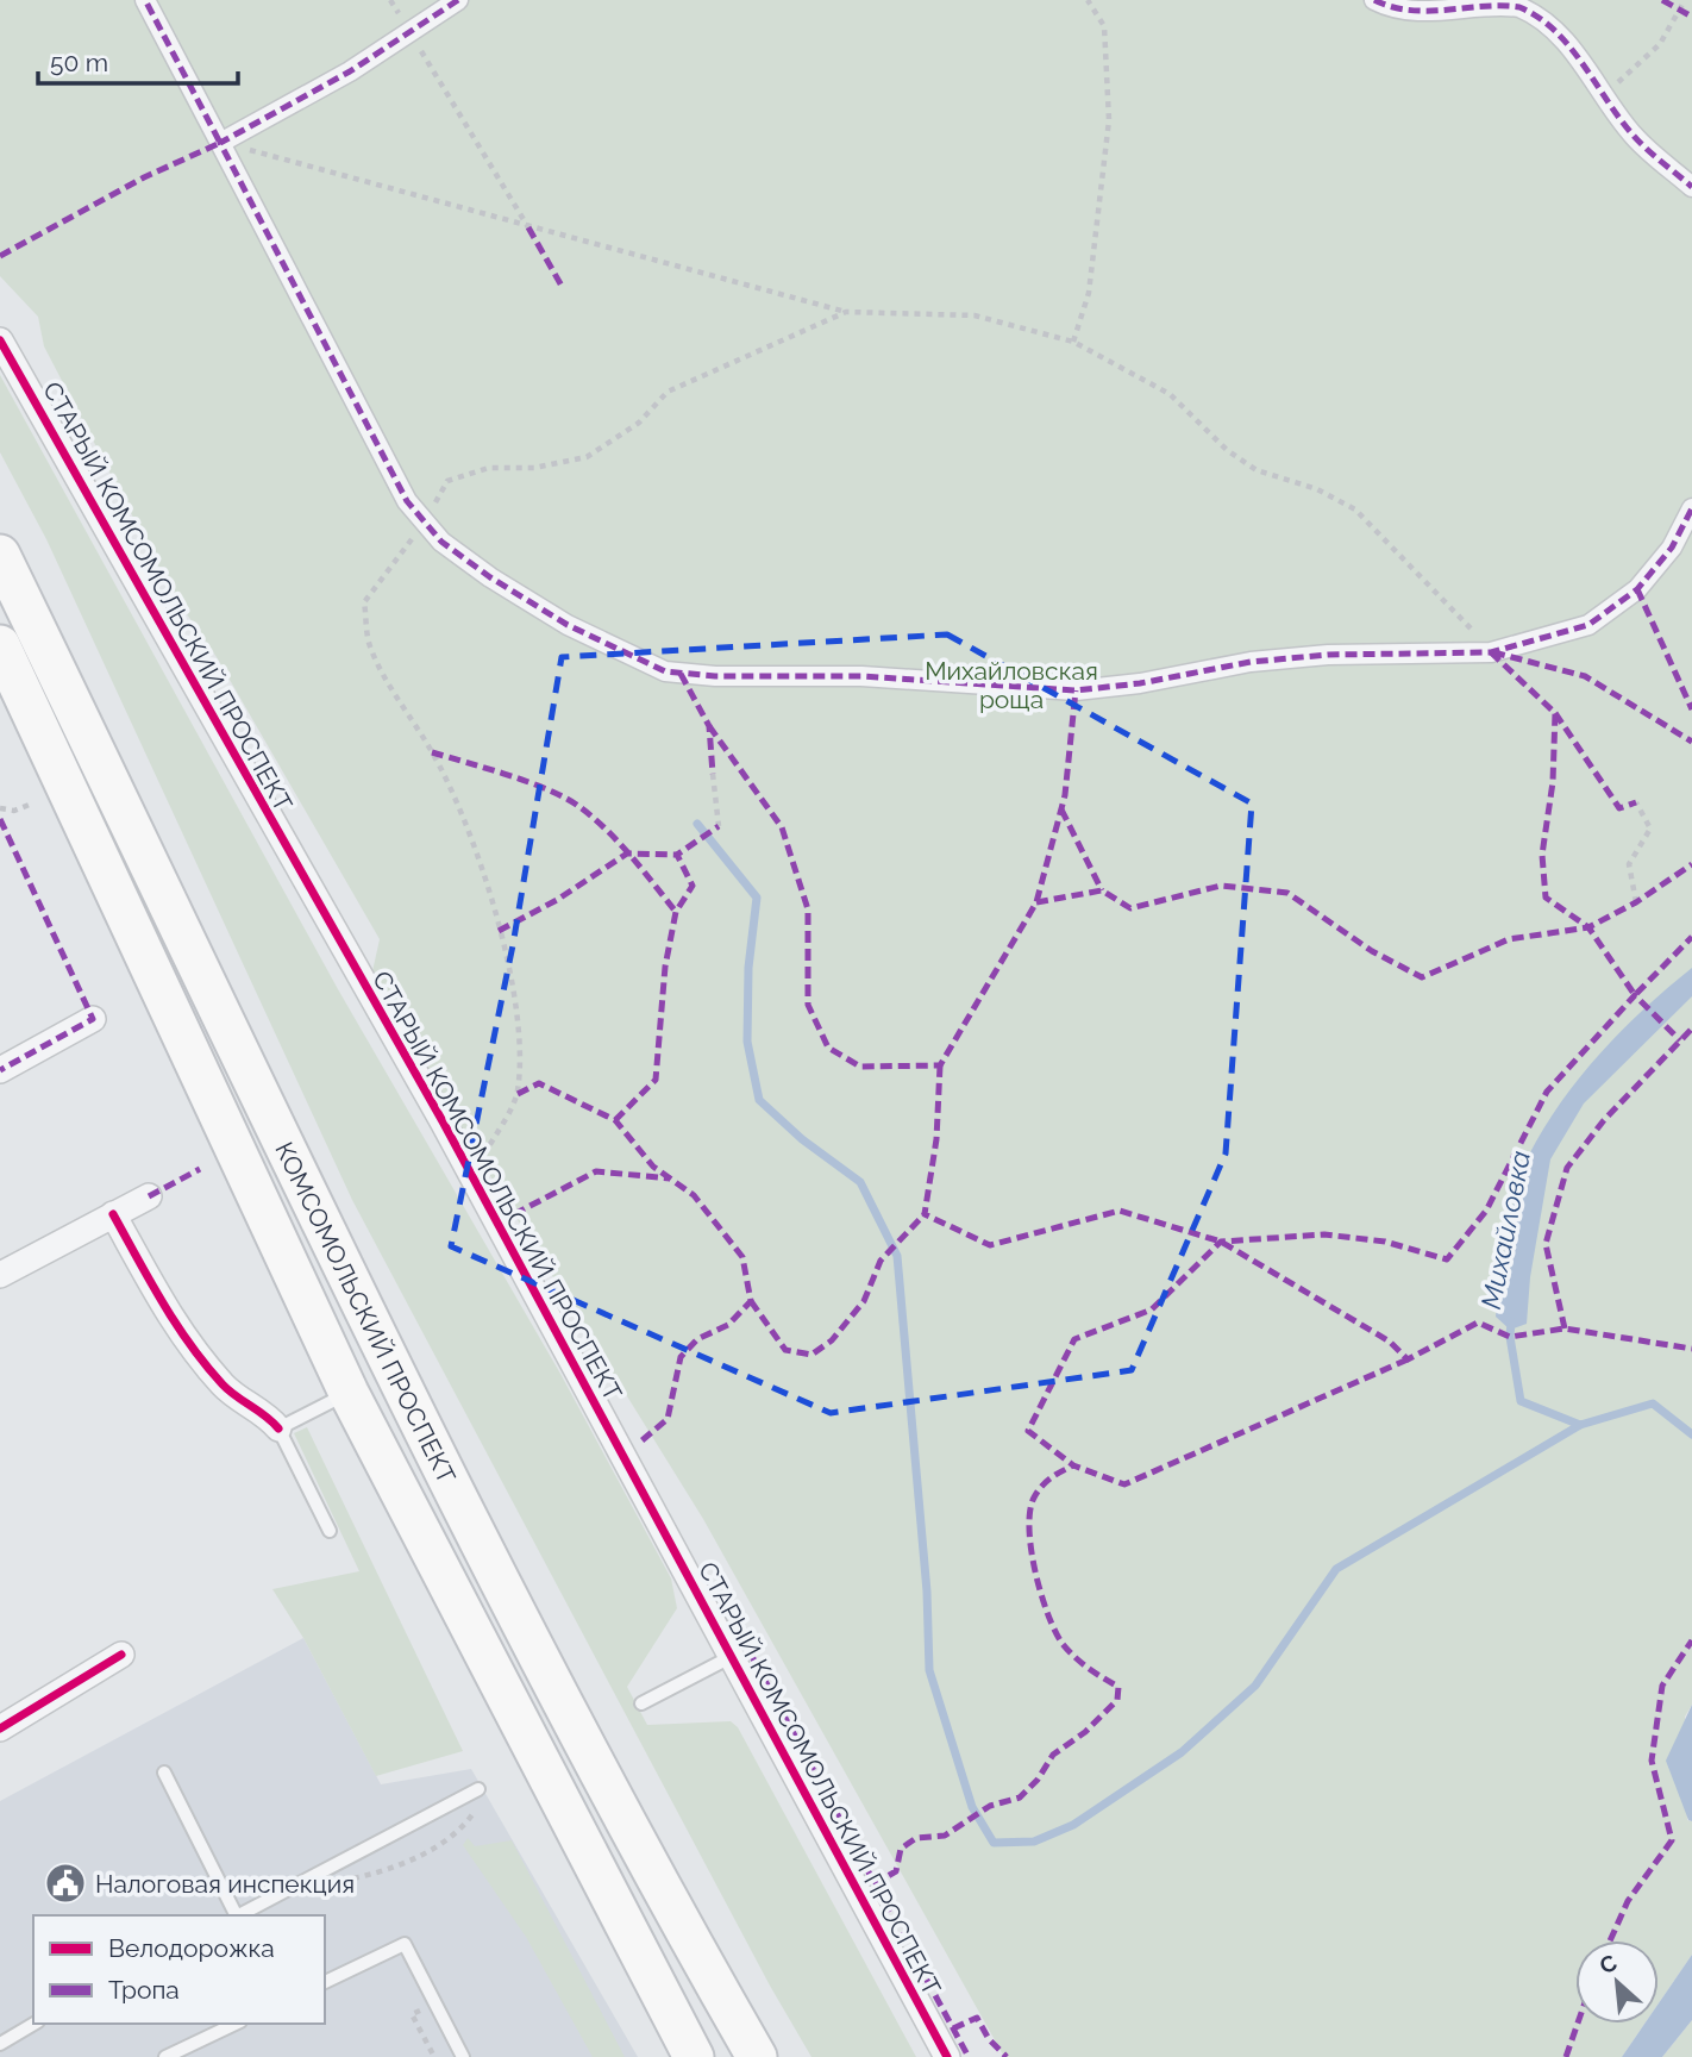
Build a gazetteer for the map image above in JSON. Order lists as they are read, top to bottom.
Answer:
{
  "streets": {
    "main road": ["КОМСОМОЛЬСКИЙ ПРОСПЕКТ"],
    "street": ["СТАРЫЙ КОМСОМОЛЬСКИЙ ПРОСПЕКТ"]
  },
  "water": ["Михайловка"],
  "parks": ["Михайловская роща"],
  "places": {
    "public building": ["Налоговая инспекция"]
  },
  "legend": ["Велодорожка", "Тропа"],
  "scale_bar": "50 m",
  "north": "top left"
}
